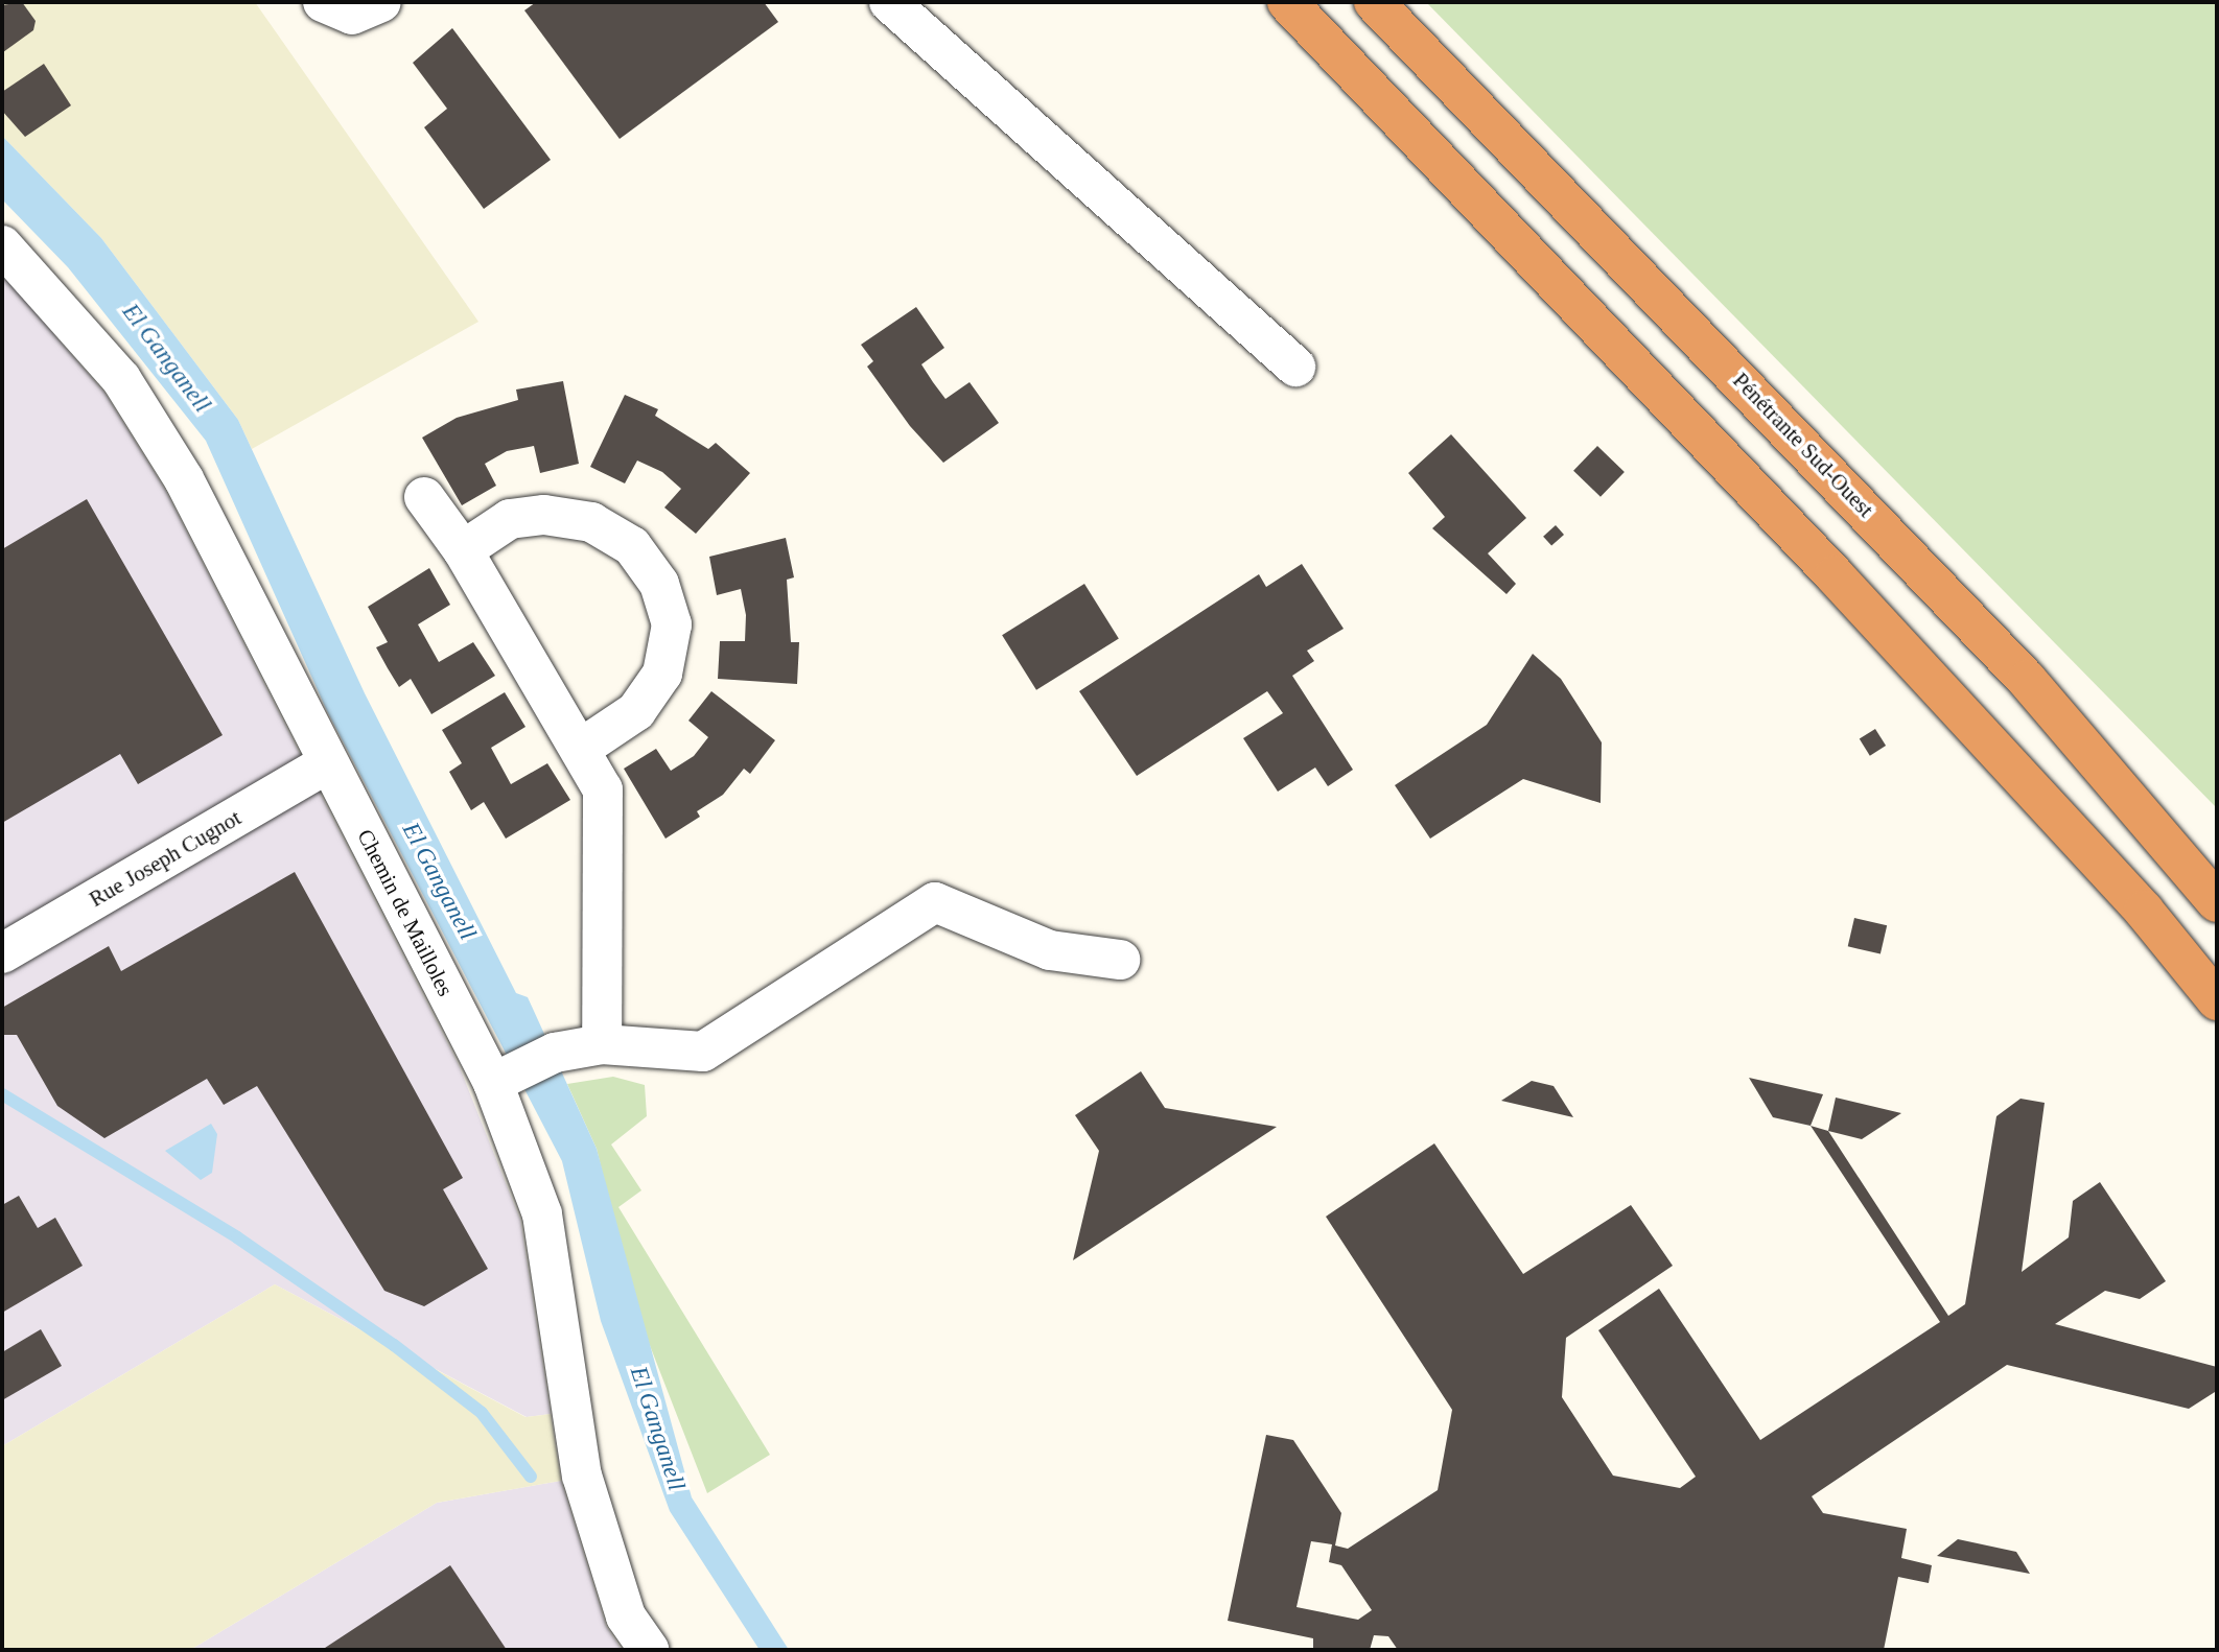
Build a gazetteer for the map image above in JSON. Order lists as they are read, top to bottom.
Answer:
{
  "streets": {
    "highway": ["Pénétrante Sud-Ouest"],
    "street": ["Rue Joseph Cugnot", "Chemin de Mailloles"]
  },
  "crossings": [
    ["Rue Joseph Cugnot", "Chemin de Mailloles"]
  ],
  "water": ["El Ganganell"]
}
